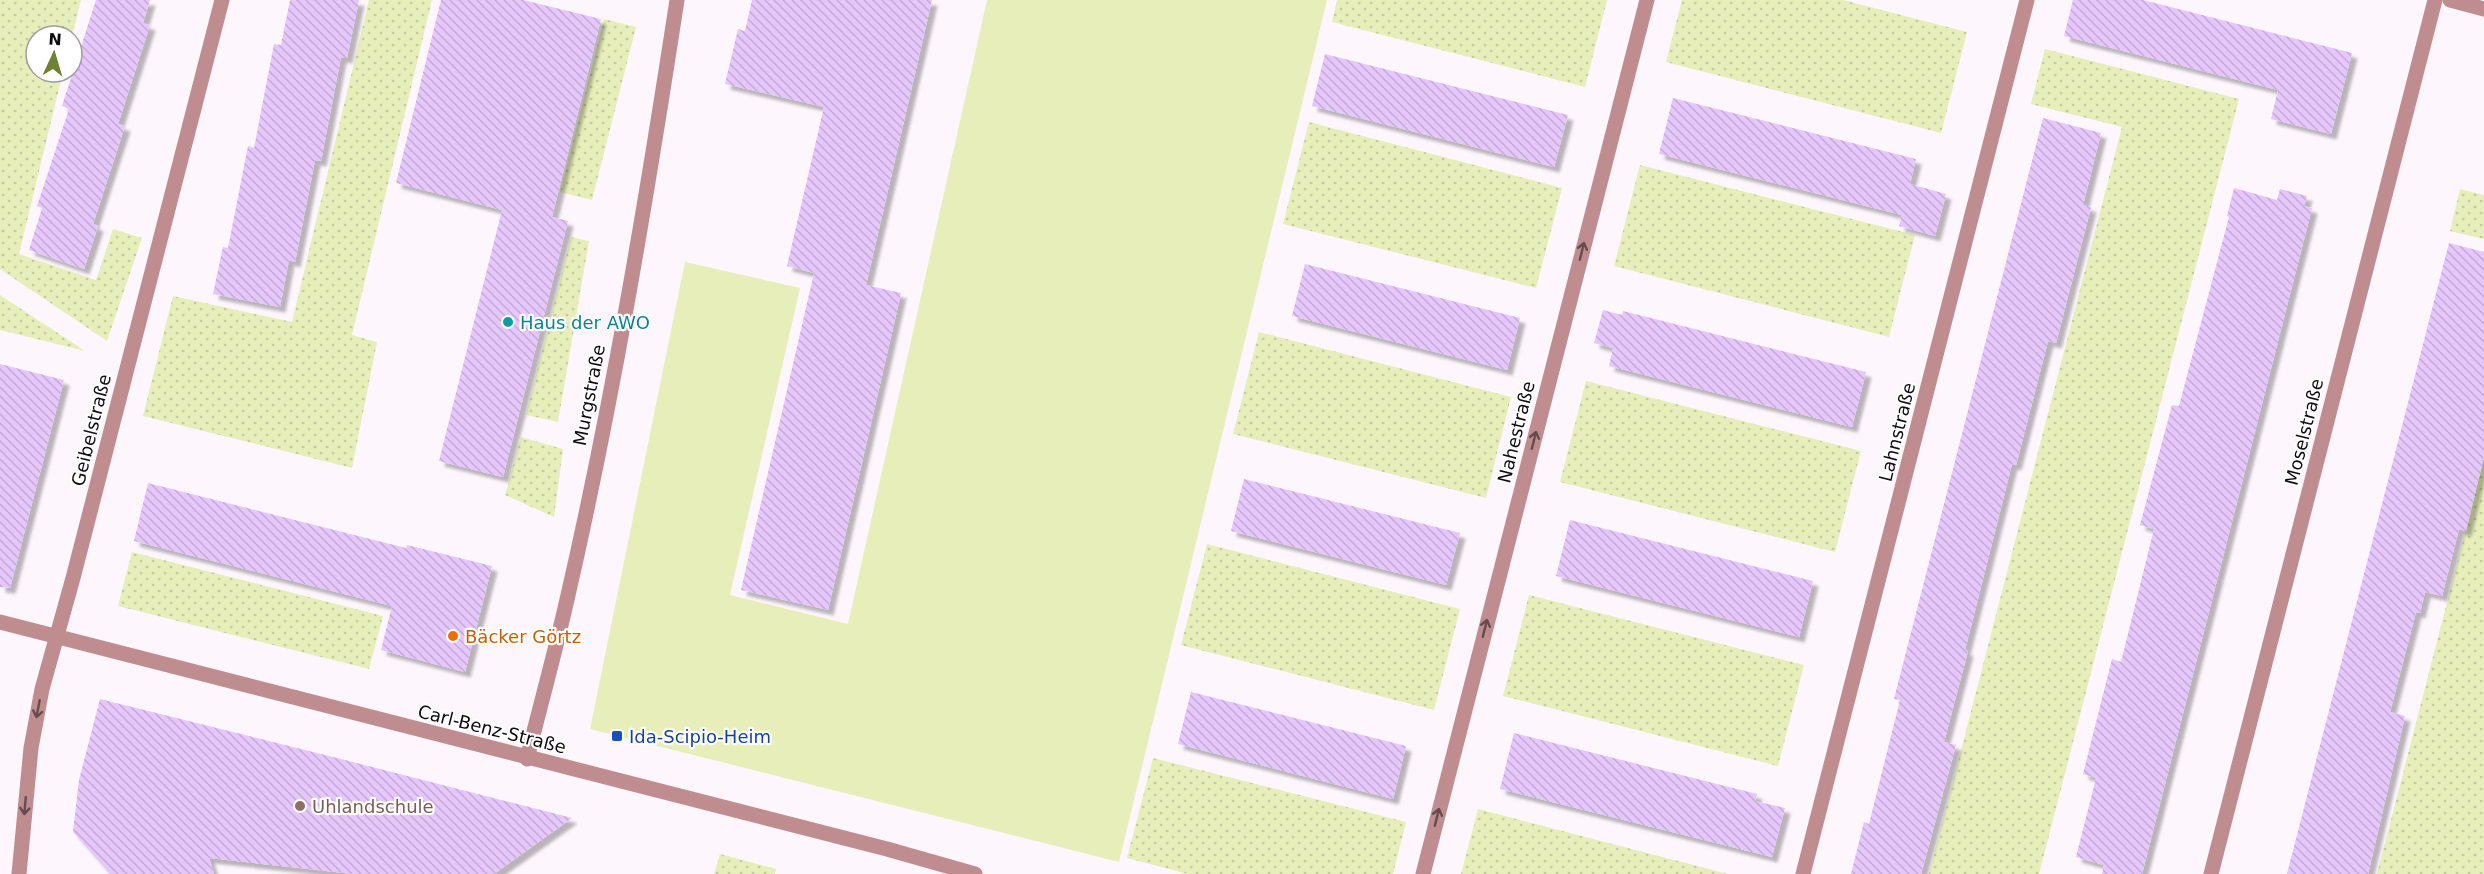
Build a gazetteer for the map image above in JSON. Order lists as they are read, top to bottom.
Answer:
{
  "streets": {
    "street": [
      "Murgstraße",
      "Geibelstraße",
      "Nahestraße",
      "Lahnstraße",
      "Moselstraße",
      "Carl-Benz-Straße"
    ]
  },
  "crossings": [
    ["Murgstraße", "Carl-Benz-Straße"],
    ["Geibelstraße", "Carl-Benz-Straße"]
  ],
  "one_way": ["Nahestraße"],
  "places": {
    "other": ["Haus der AWO", "Bäcker Görtz", "Uhlandschule"],
    "transit": ["Ida-Scipio-Heim"]
  },
  "north": "top"
}
